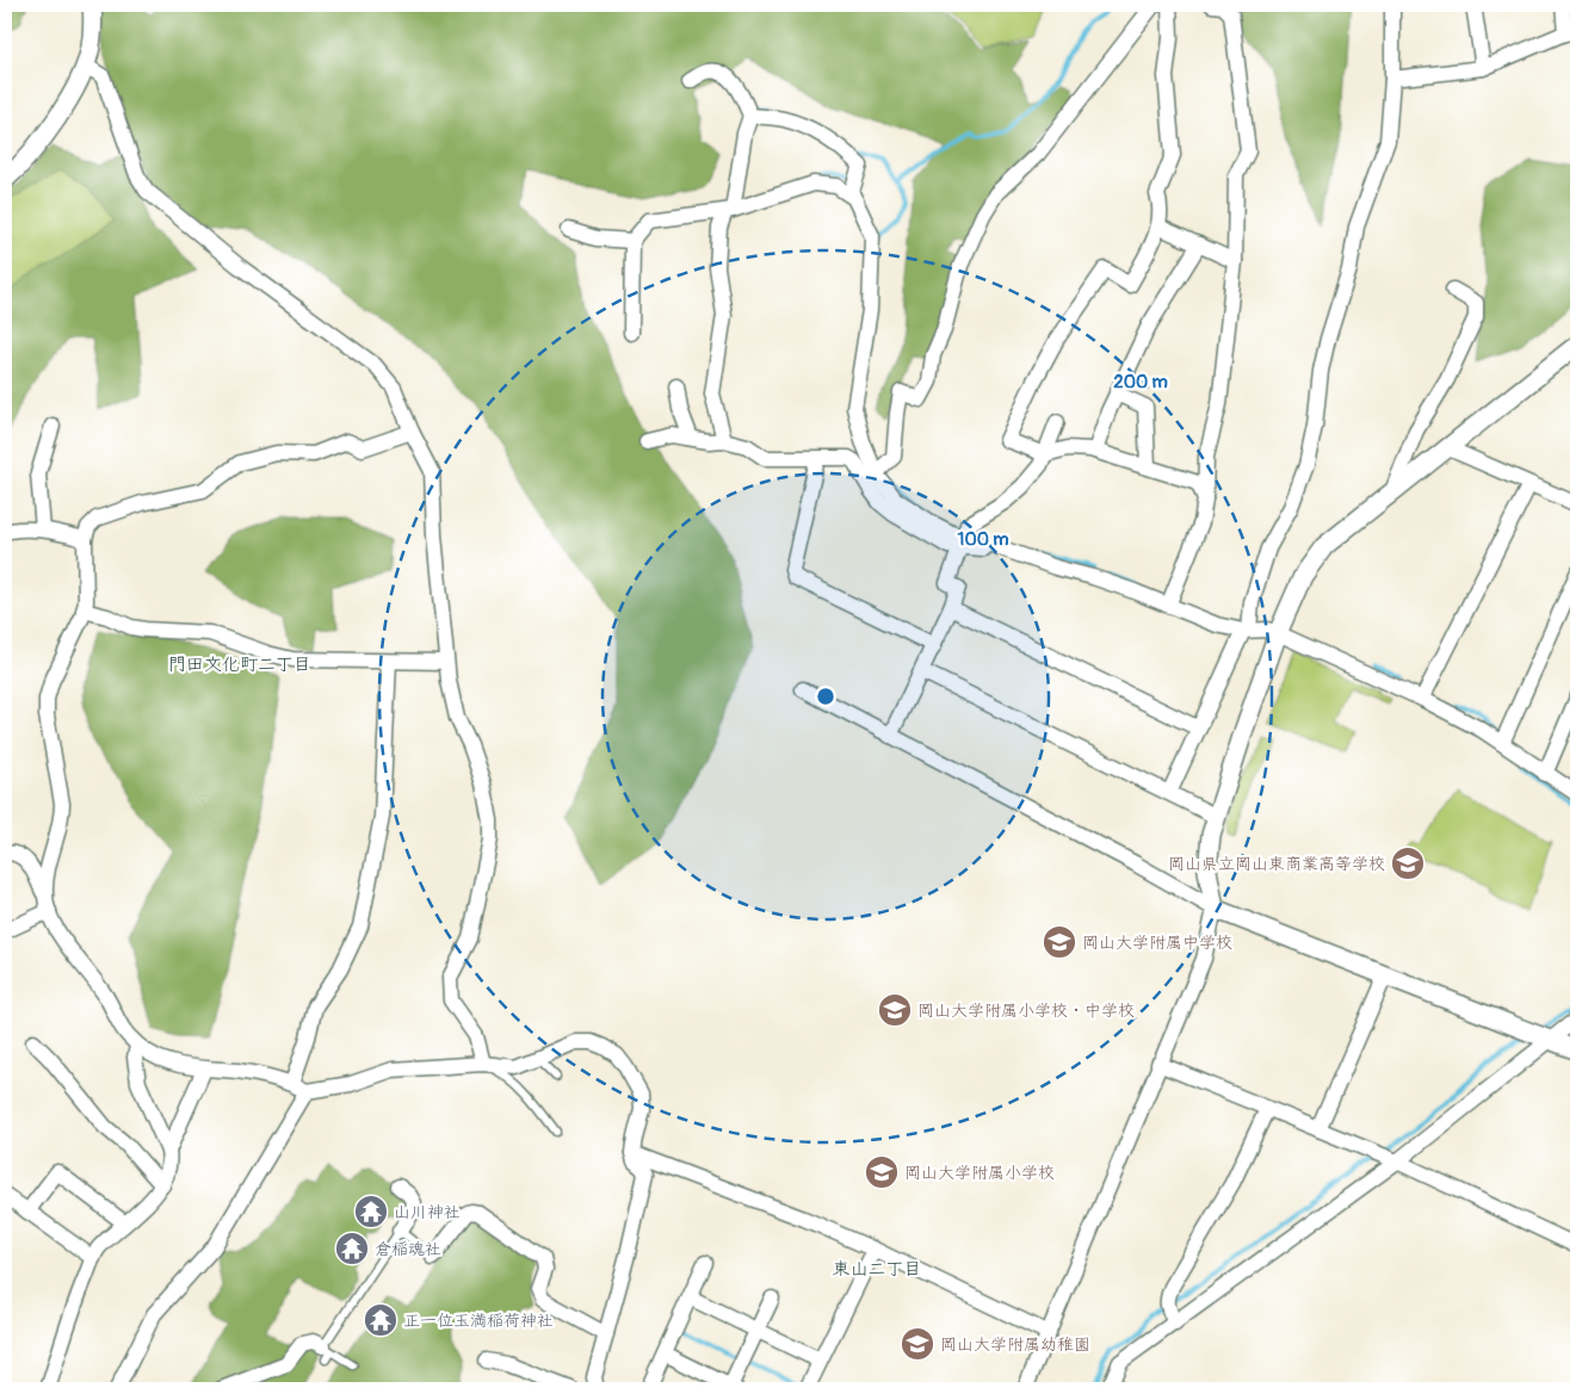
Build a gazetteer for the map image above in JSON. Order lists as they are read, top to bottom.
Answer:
{
  "districts": ["門田文化町二丁目", "東山二丁目"],
  "places": {
    "school or university": [
      "岡山県立岡山東商業高等学校",
      "岡山大学附属中学校",
      "岡山大学附属小学校・中学校",
      "岡山大学附属小学校",
      "岡山大学附属幼稚園"
    ],
    "temple": ["山川神社", "倉稲魂社", "正一位玉満稲荷神社"]
  },
  "rings": ["200 m", "100 m"]
}
